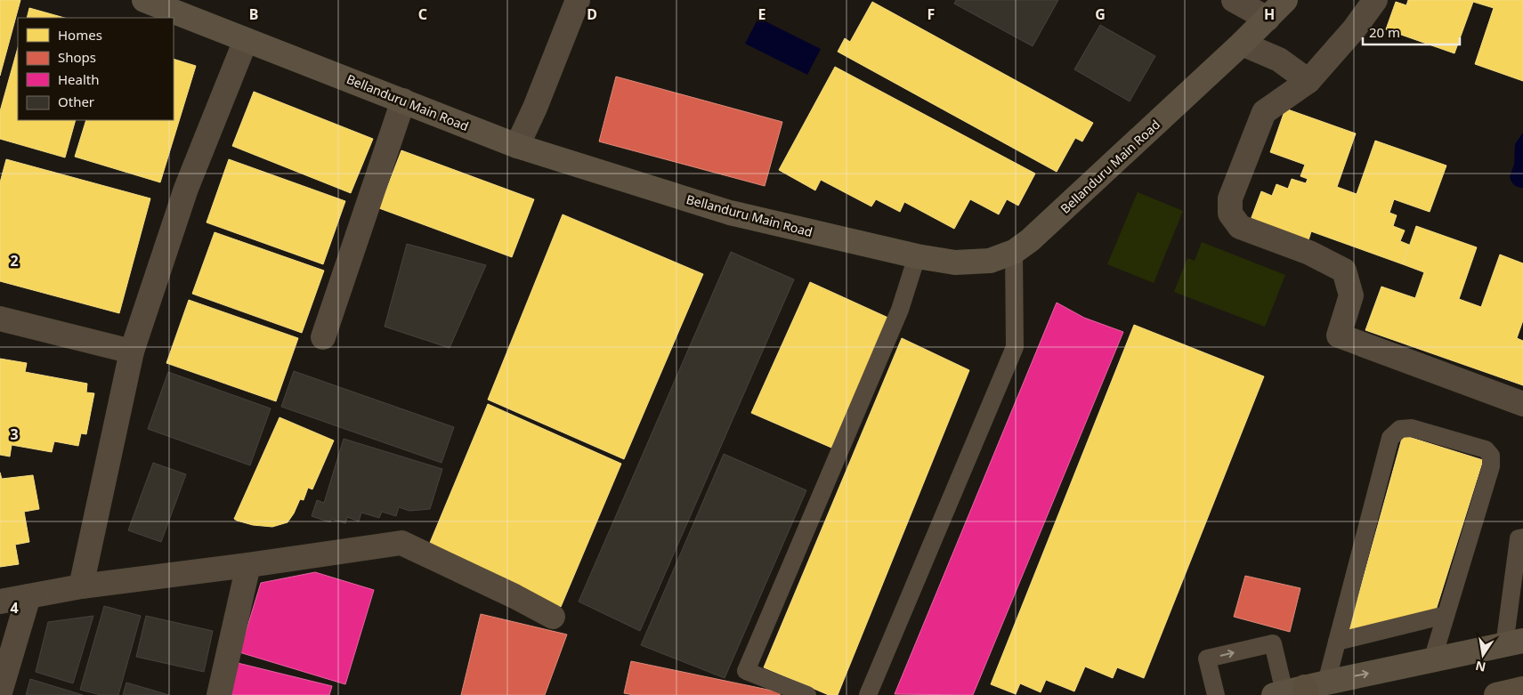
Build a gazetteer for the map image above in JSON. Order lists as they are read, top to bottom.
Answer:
{
  "streets": {
    "street": ["Bellanduru Main Road"]
  },
  "legend": [
    "Homes",
    "Shops",
    "Health",
    "Other"
  ],
  "scale_bar": "20 m",
  "north": "bottom",
  "grid": {
    "columns": [
      "B",
      "C",
      "D",
      "E",
      "F",
      "G",
      "H"
    ],
    "rows": ["2", "3", "4"]
  }
}
